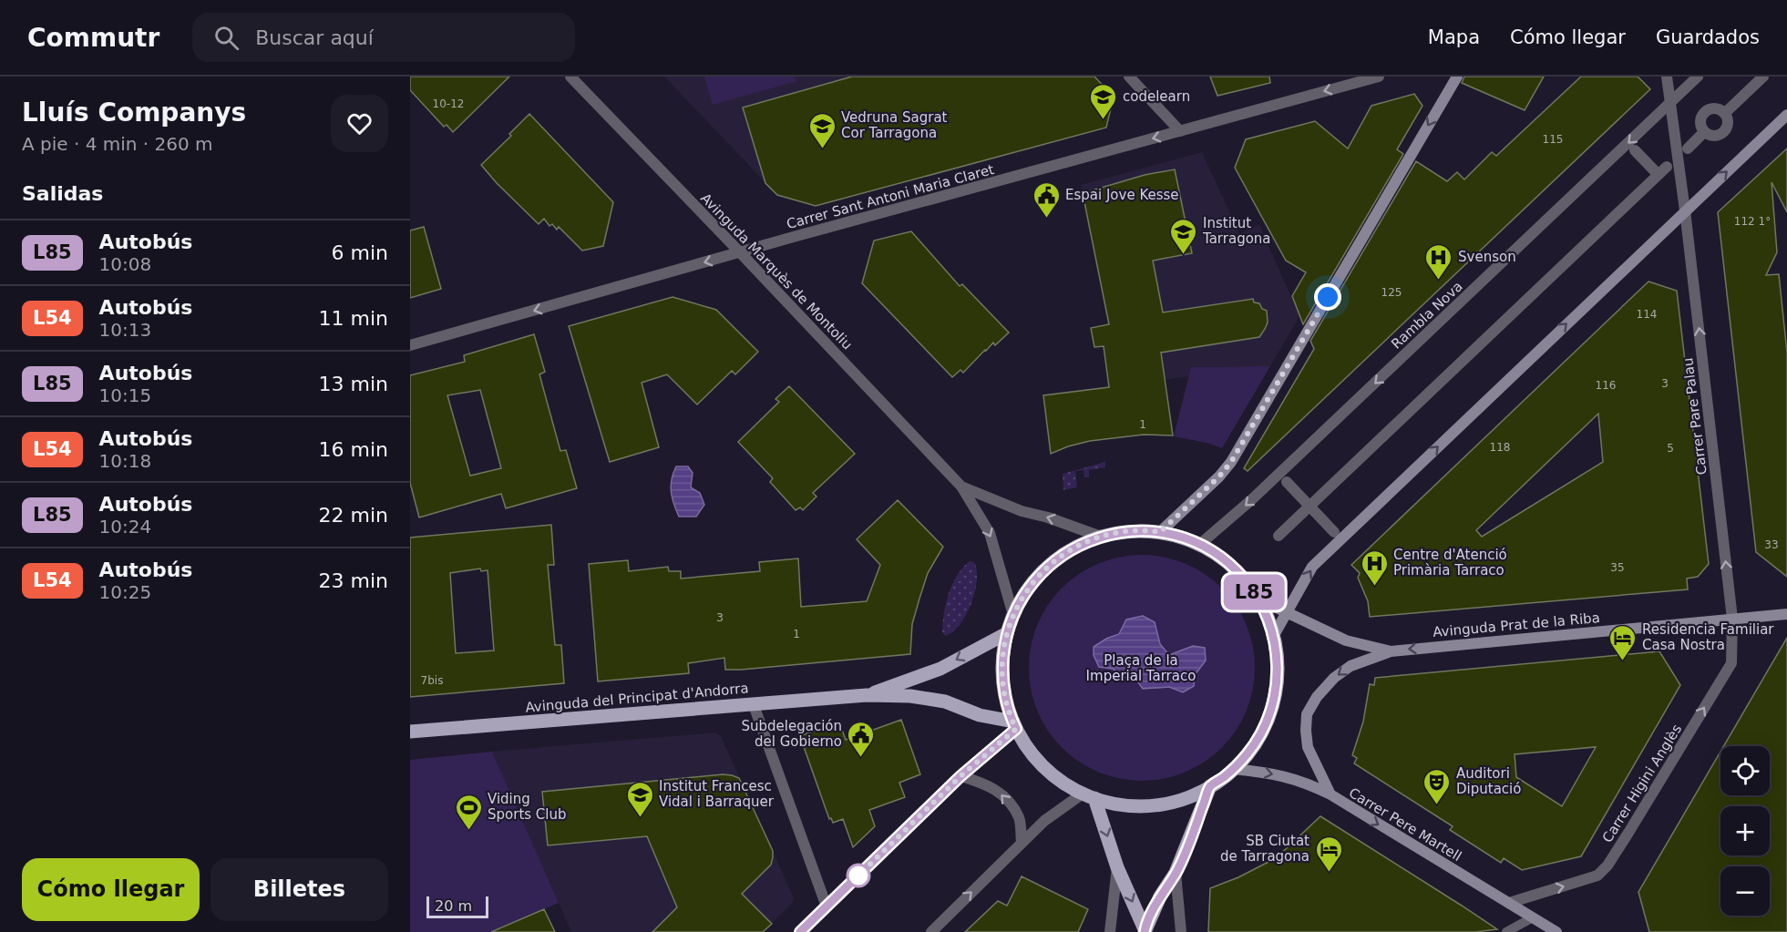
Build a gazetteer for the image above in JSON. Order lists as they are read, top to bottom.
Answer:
{
  "streets": {
    "main road": ["Avinguda Prat de la Riba", "Avinguda del Principat d'Andorra", "Carrer Pere Martell"],
    "street": [
      "Carrer Sant Antoni Maria Claret",
      "Avinguda Marquès de Montoliu",
      "Rambla Nova",
      "Carrer Pare Palau",
      "Carrer Higini Anglès"
    ]
  },
  "crossings": [
    ["Carrer Sant Antoni Maria Claret", "Avinguda Marquès de Montoliu"],
    ["Carrer Pare Palau", "Avinguda Prat de la Riba"],
    ["Carrer Pare Palau", "Carrer Higini Anglès"],
    ["Avinguda Prat de la Riba", "Carrer Higini Anglès"],
    ["Carrer Higini Anglès", "Carrer Pere Martell"]
  ],
  "one_way": [
    "Carrer Sant Antoni Maria Claret",
    "Carrer Pare Palau",
    "Avinguda Prat de la Riba",
    "Carrer Higini Anglès",
    "Carrer Pere Martell"
  ],
  "parks": ["Plaça de la Imperial Tarraco"],
  "places": {
    "school or university": [
      "codelearn",
      "Vedruna Sagrat Cor Tarragona",
      "Institut Tarragona",
      "Institut Francesc Vidal i Barraquer"
    ],
    "public building": ["Espai Jove Kesse", "Subdelegación del Gobierno"],
    "hospital": ["Svenson", "Centre d'Atenció Primària Tarraco"],
    "hotel": ["Residencia Familiar Casa Nostra", "SB Ciutat de Tarragona"],
    "theatre": ["Auditori Diputació"],
    "sports": ["Viding Sports Club"]
  },
  "lines": ["bus line L85"],
  "house_numbers": [
    "10-12",
    "115",
    "112 1°",
    "125",
    "114",
    "3",
    "116",
    "1",
    "118",
    "5",
    "33",
    "35",
    "3",
    "1",
    "7bis"
  ],
  "scale_bar": "20 m",
  "page": {
    "header": "Commutr",
    "search": "Buscar aquí",
    "nav": ["Mapa", "Cómo llegar", "Guardados"],
    "heading": [
      ["Lluís Companys", "A pie · 4 min · 260 m"],
      "Salidas"
    ],
    "on_map": "L85",
    "list": [
      {
        "mark": "L85",
        "name": "Autobús",
        "note": "10:08",
        "value": "6 min"
      },
      {
        "mark": "L54",
        "name": "Autobús",
        "note": "10:13",
        "value": "11 min"
      },
      {
        "mark": "L85",
        "name": "Autobús",
        "note": "10:15",
        "value": "13 min"
      },
      {
        "mark": "L54",
        "name": "Autobús",
        "note": "10:18",
        "value": "16 min"
      },
      {
        "mark": "L85",
        "name": "Autobús",
        "note": "10:24",
        "value": "22 min"
      },
      {
        "mark": "L54",
        "name": "Autobús",
        "note": "10:25",
        "value": "23 min"
      }
    ],
    "map_buttons": ["+", "−"],
    "buttons": ["Cómo llegar", "Billetes"],
    "scale": "20 m"
  }
}
